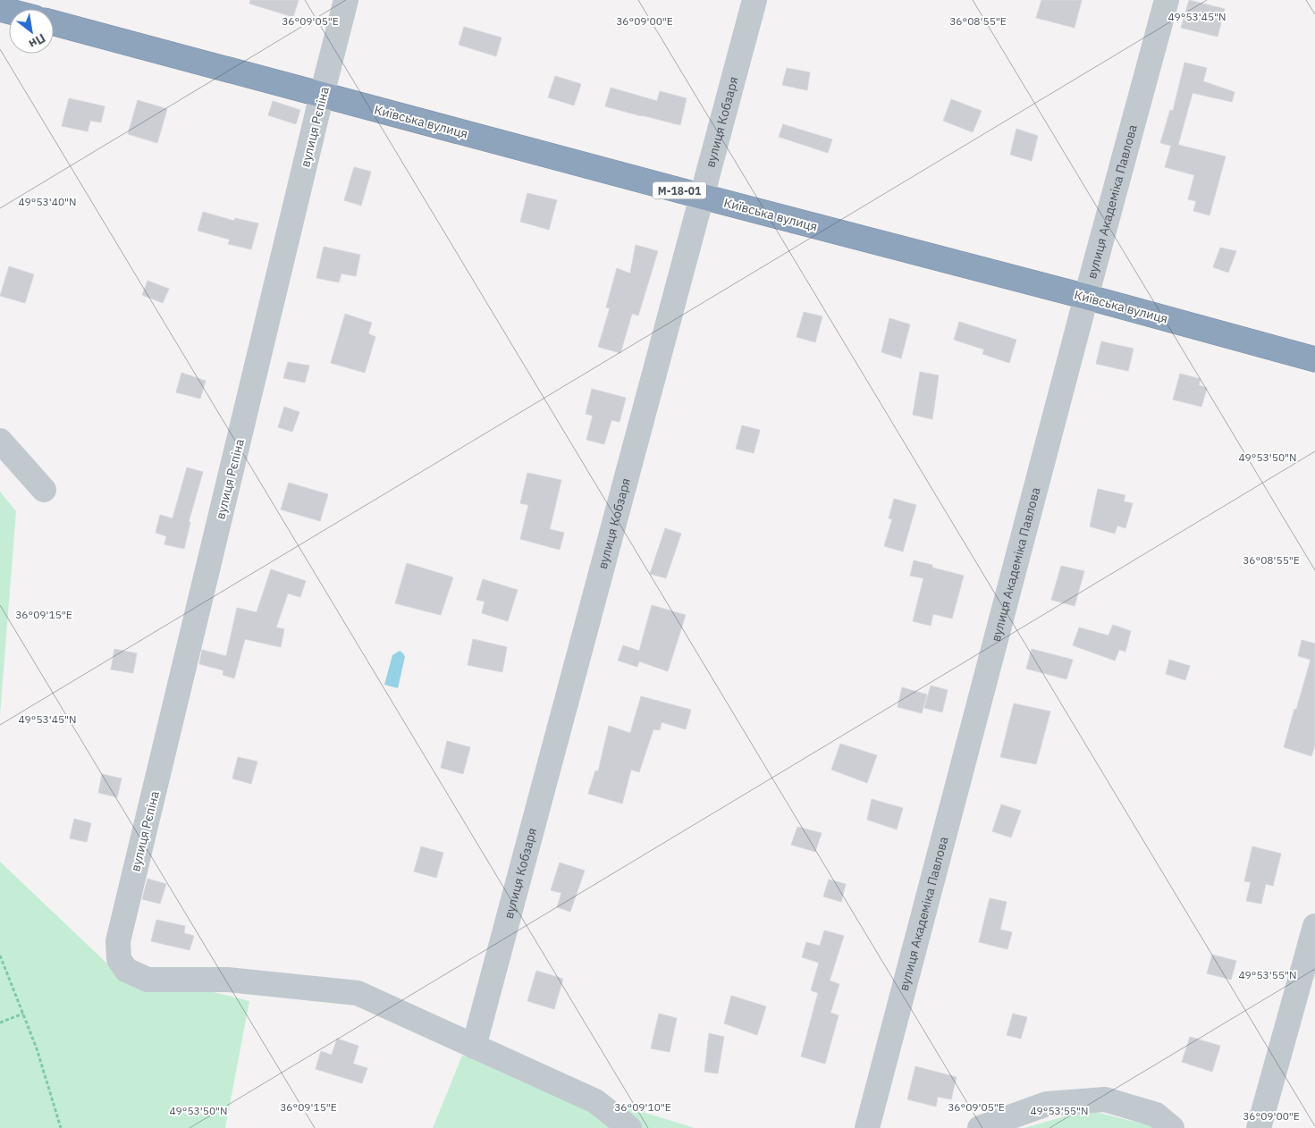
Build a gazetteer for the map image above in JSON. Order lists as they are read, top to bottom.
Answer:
{
  "streets": {
    "highway": ["Київська вулиця", "М-18-01"],
    "street": ["вулиця Кобзаря", "вулиця Рєпіна", "вулиця Академіка Павлова"]
  },
  "crossings": [
    ["Київська вулиця", "вулиця Кобзаря"],
    ["Київська вулиця", "вулиця Рєпіна"],
    ["Київська вулиця", "вулиця Академіка Павлова"],
    ["вулиця Кобзаря", "вулиця Рєпіна"]
  ],
  "north": "bottom right",
  "coordinates": [
    "49°53'45\"N",
    "36°09'05\"E",
    "36°09'00\"E",
    "36°08'55\"E",
    "49°53'40\"N",
    "49°53'50\"N",
    "36°09'15\"E",
    "49°53'55\"N",
    "36°09'10\"E"
  ]
}
